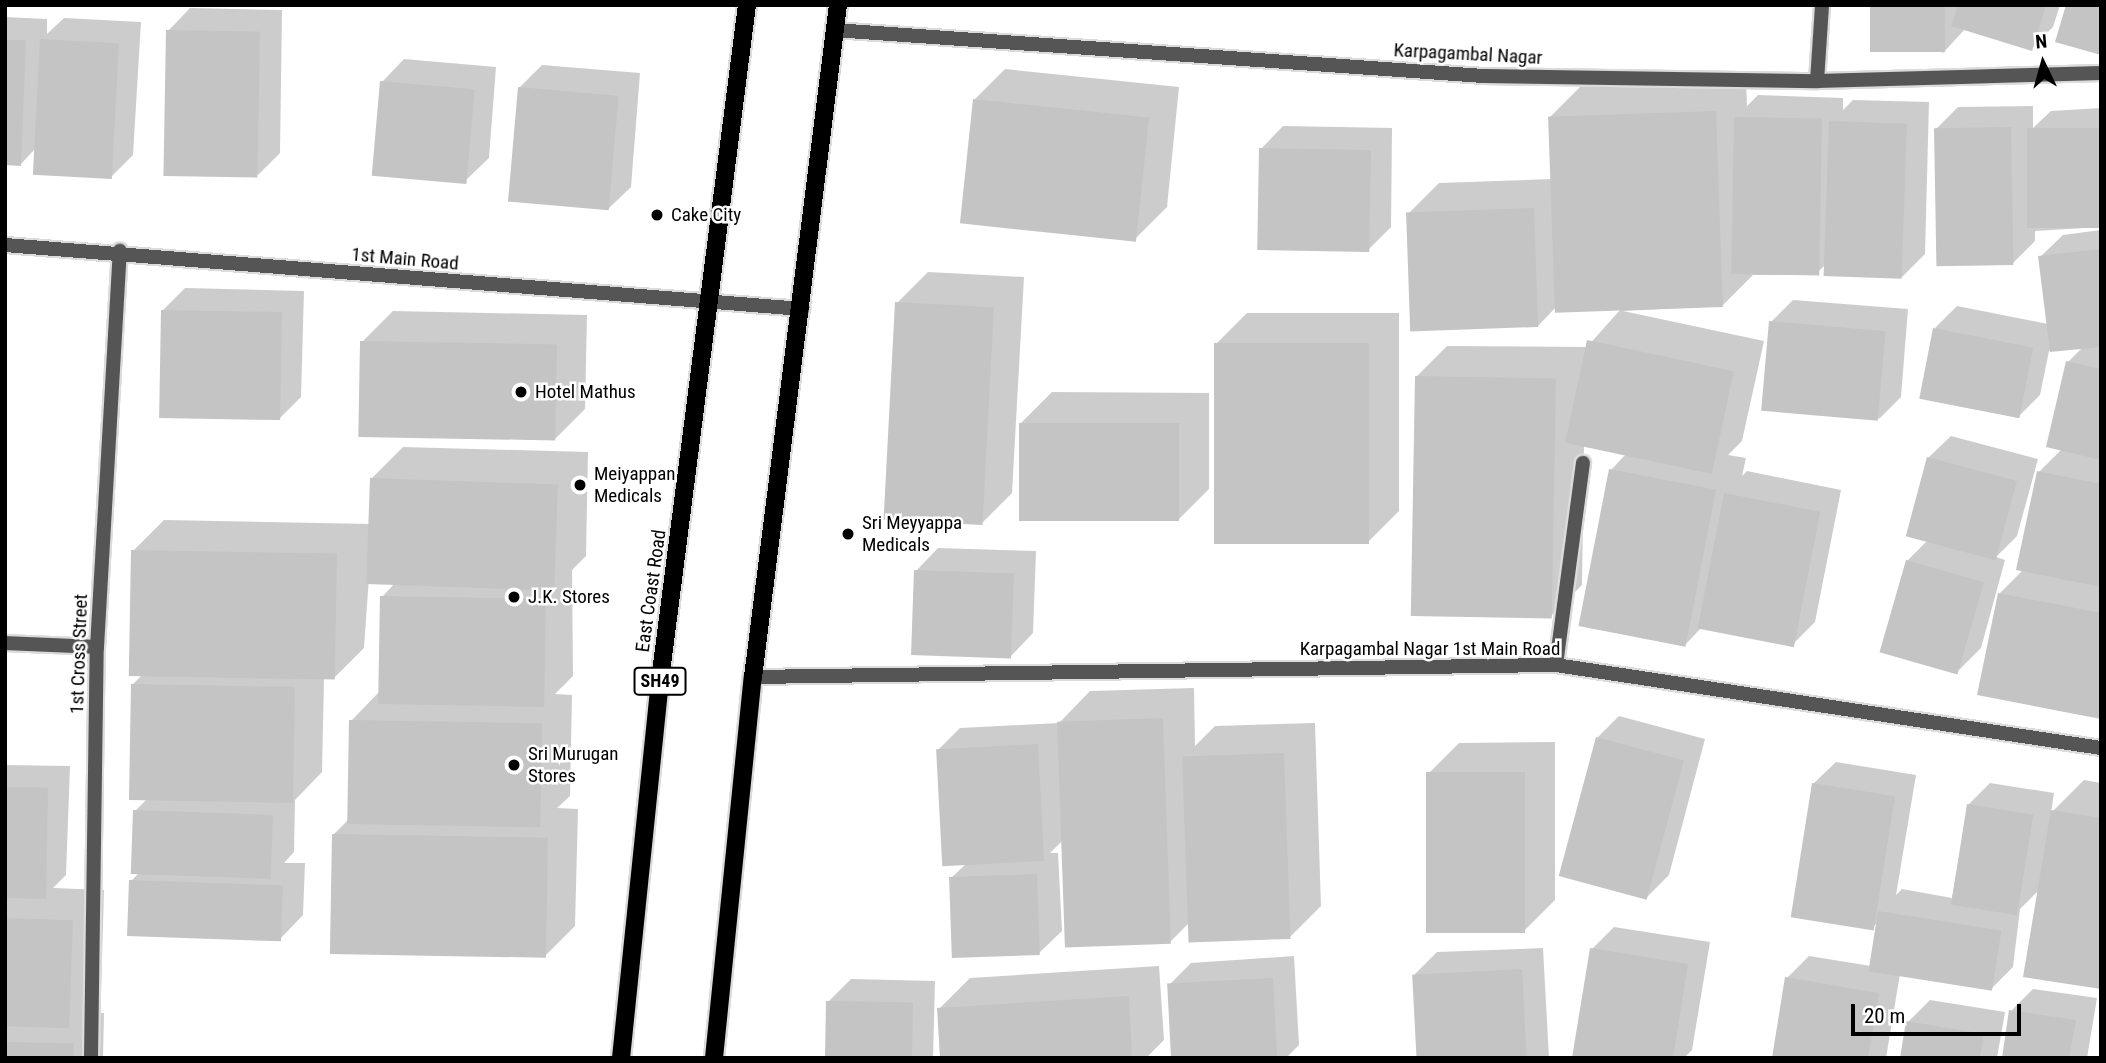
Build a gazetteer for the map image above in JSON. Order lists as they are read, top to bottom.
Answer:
{
  "streets": {
    "main road": ["East Coast Road", "SH49"],
    "street": [
      "Karpagambal Nagar",
      "1st Main Road",
      "Karpagambal Nagar 1st Main Road",
      "1st Cross Street"
    ]
  },
  "crossings": [
    ["1st Main Road", "East Coast Road"],
    ["1st Main Road", "1st Cross Street"]
  ],
  "places": [
    "Cake City",
    "Hotel Mathus",
    "Meiyappan Medicals",
    "Sri Meyyappa Medicals",
    "J.K. Stores",
    "Sri Murugan Stores"
  ],
  "scale_bar": "20 m",
  "north": "top"
}
